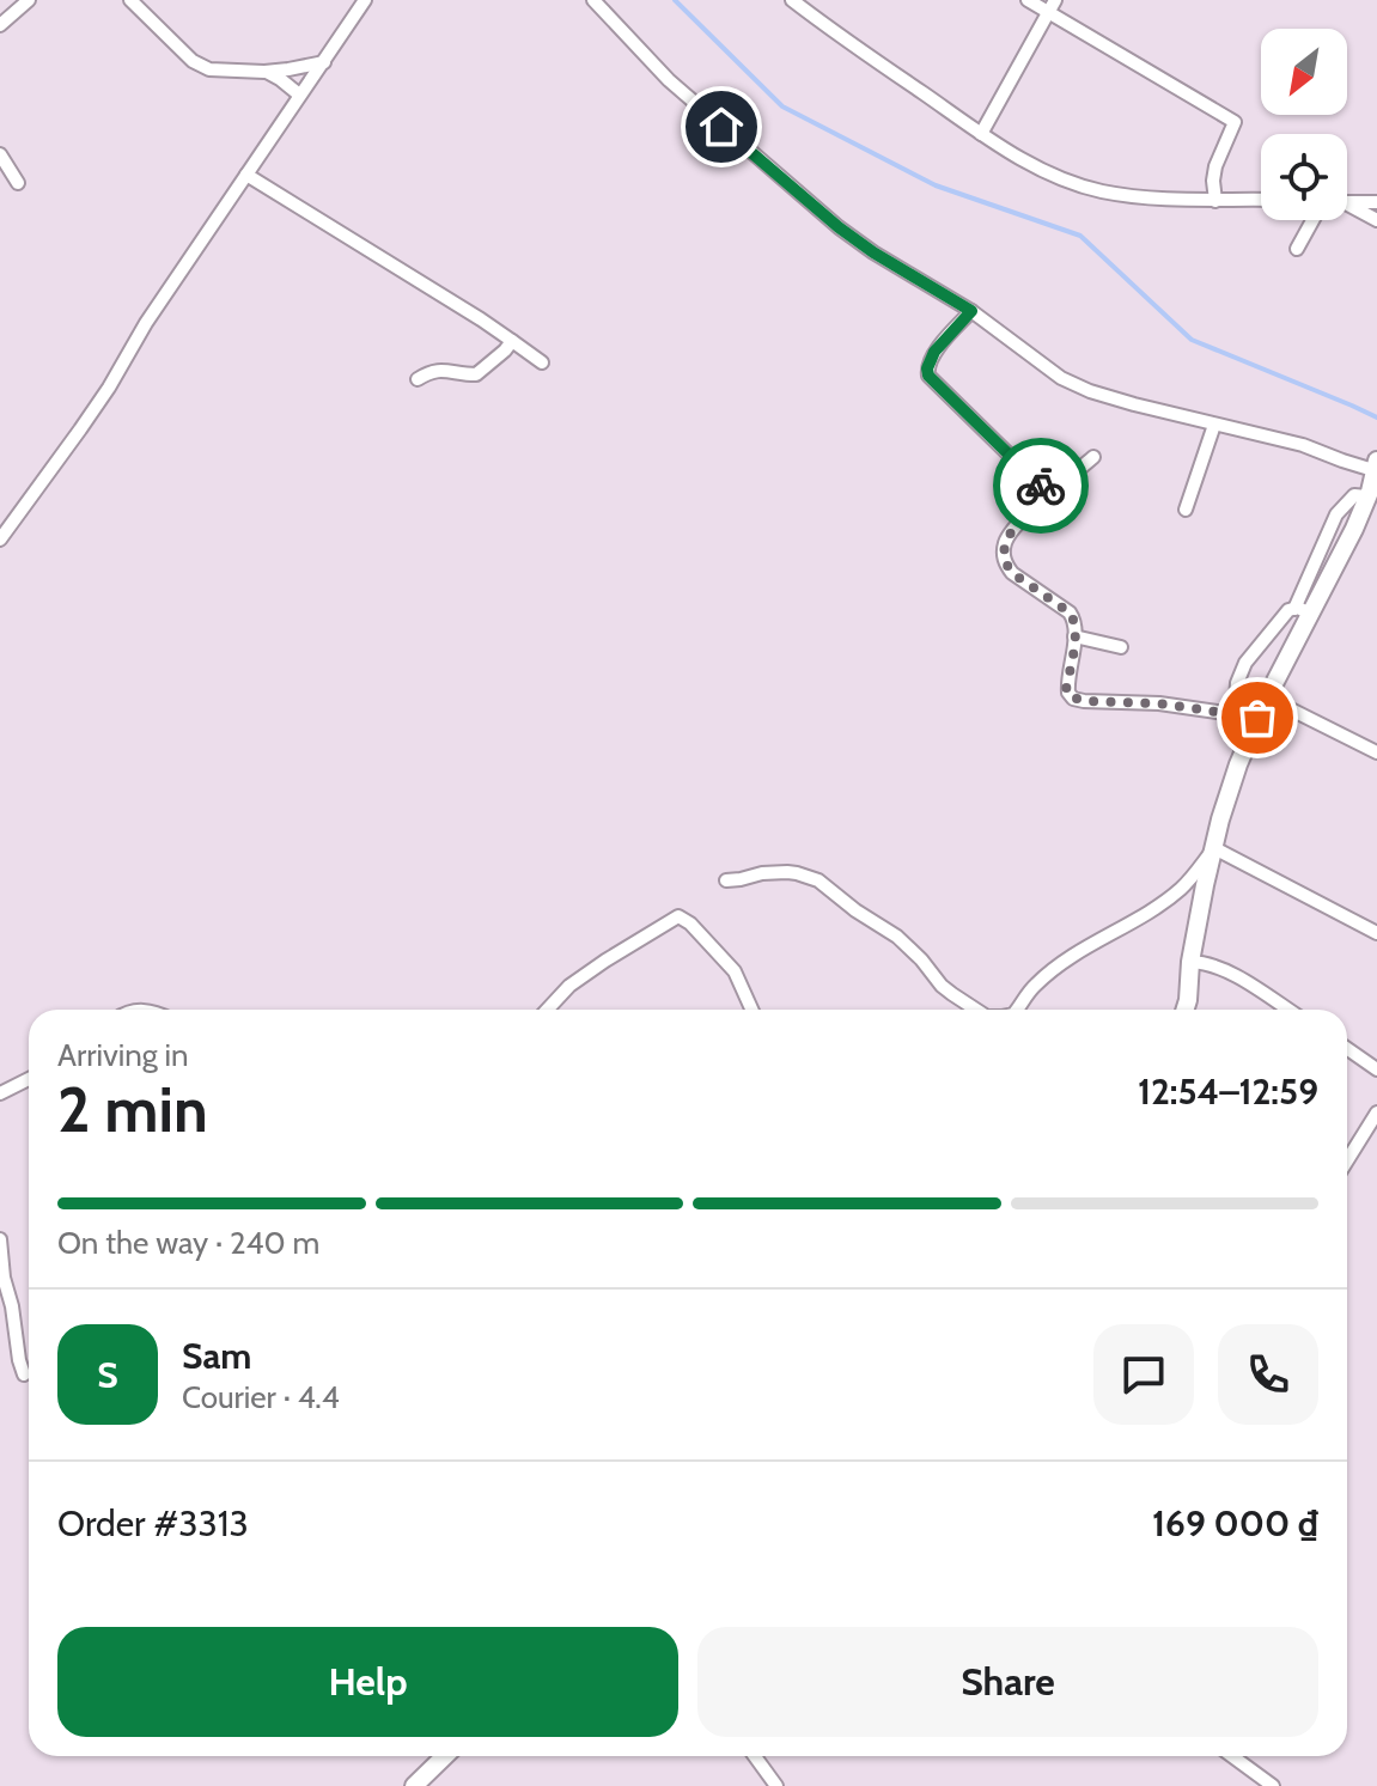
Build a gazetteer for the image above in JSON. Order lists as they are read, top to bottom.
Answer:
{
  "north": "bottom left",
  "page": {
    "heading": ["2 min", "Arriving in", "12:54–12:59"],
    "panel": [
      "Sam",
      "Courier · 4.4",
      "Order #3313",
      "169 000 ₫"
    ],
    "bar": "On the way · 240 m",
    "round": "S",
    "buttons": ["Help", "Share"]
  }
}
